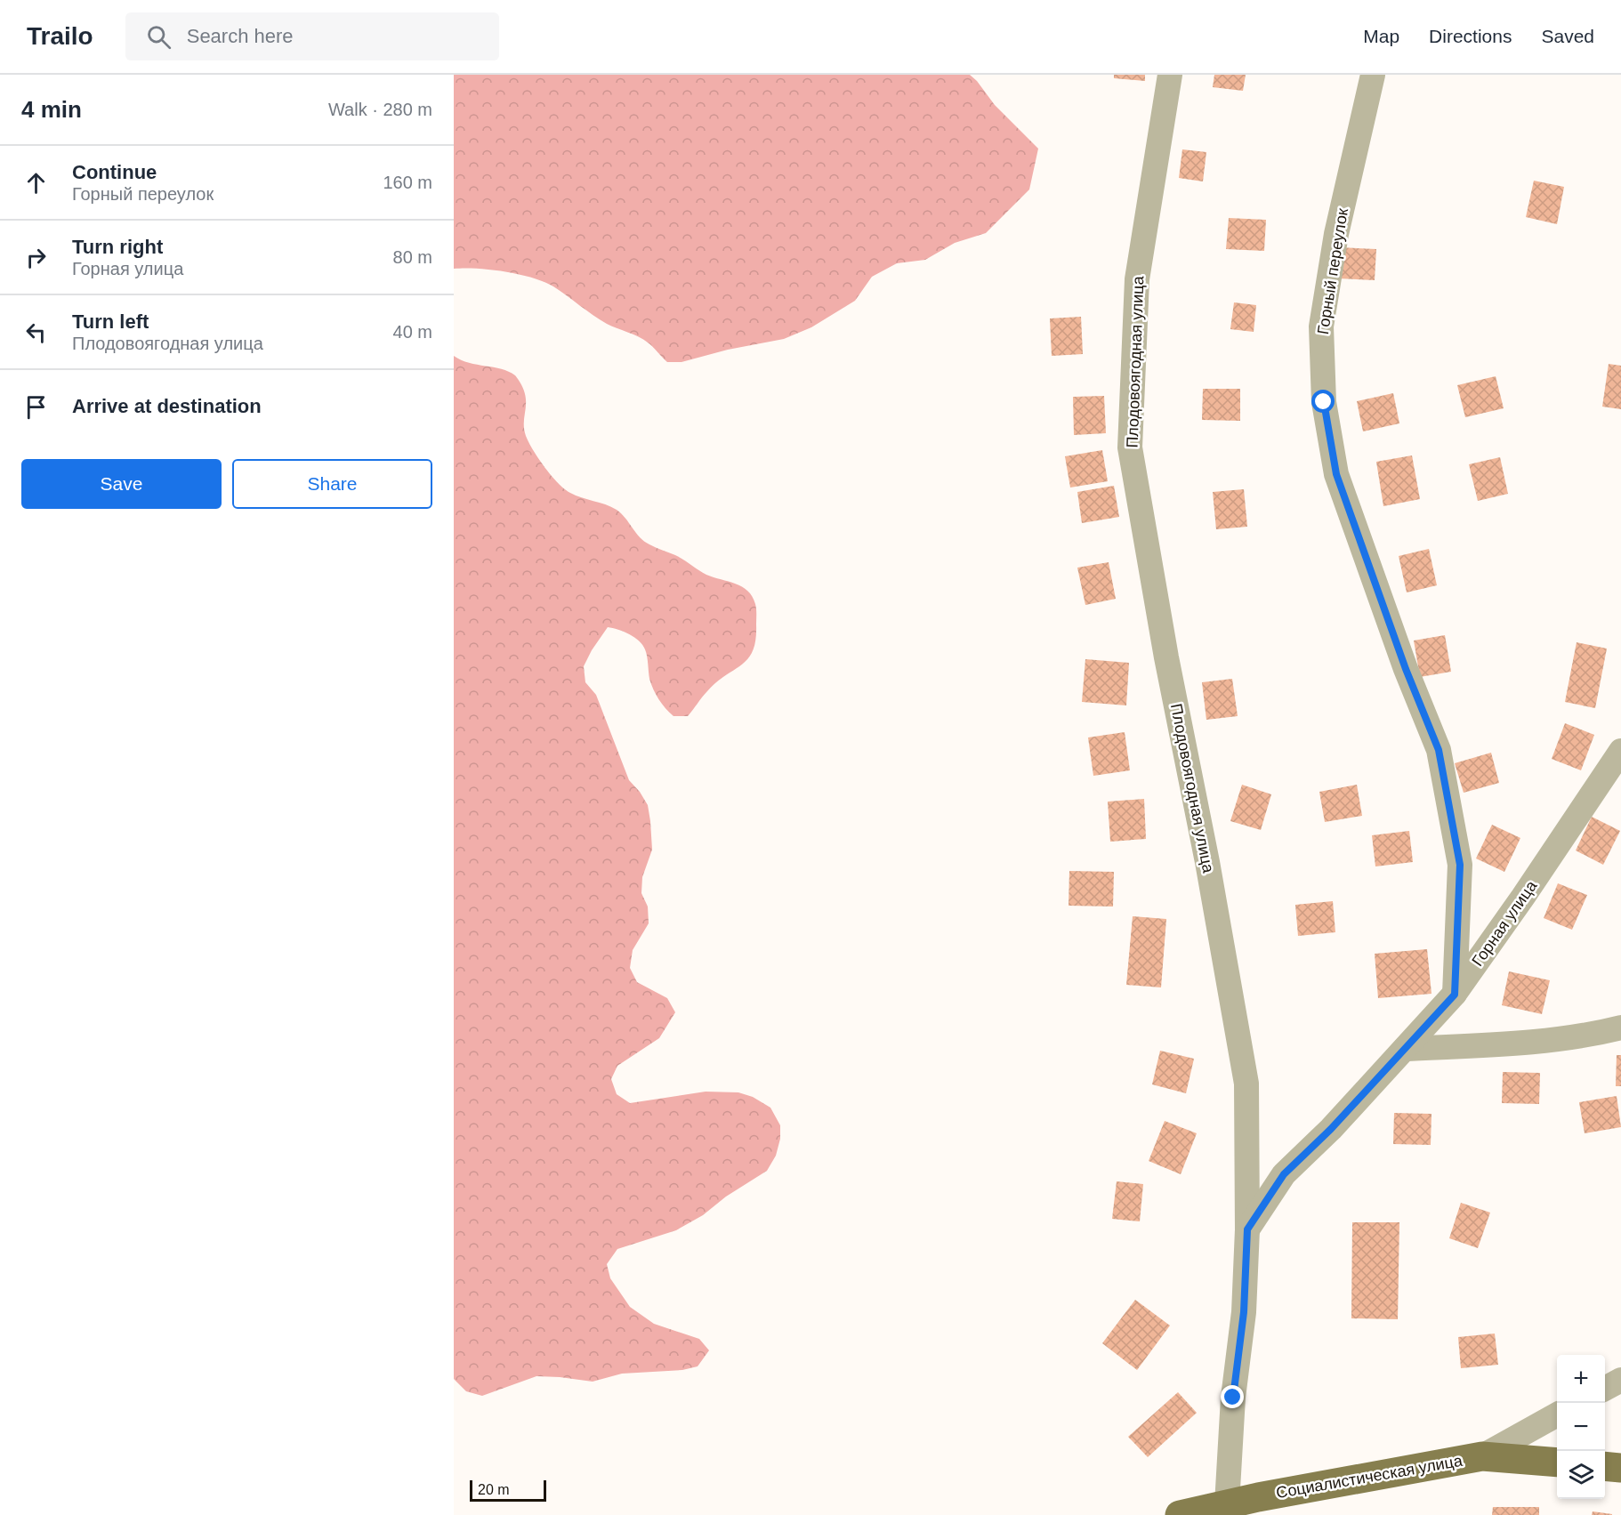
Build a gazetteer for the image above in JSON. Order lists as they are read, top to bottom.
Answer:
{
  "streets": {
    "main road": ["Социалистическая улица"],
    "street": ["Горный переулок", "Плодовоягодная улица", "Горная улица"]
  },
  "crossings": [
    ["Горный переулок", "Горная улица"],
    ["Плодовоягодная улица", "Горная улица"],
    ["Плодовоягодная улица", "Социалистическая улица"]
  ],
  "scale_bar": "20 m",
  "page": {
    "header": "Trailo",
    "search": "Search here",
    "nav": ["Map", "Directions", "Saved"],
    "heading": ["4 min", "Walk · 280 m"],
    "list": [
      ["Continue", "Горный переулок", "160 m"],
      ["Turn right", "Горная улица", "80 m"],
      ["Turn left", "Плодовоягодная улица", "40 m"],
      "Arrive at destination"
    ],
    "buttons": ["Save", "Share"],
    "map_buttons": ["+", "−"],
    "scale": "20 m"
  }
}
